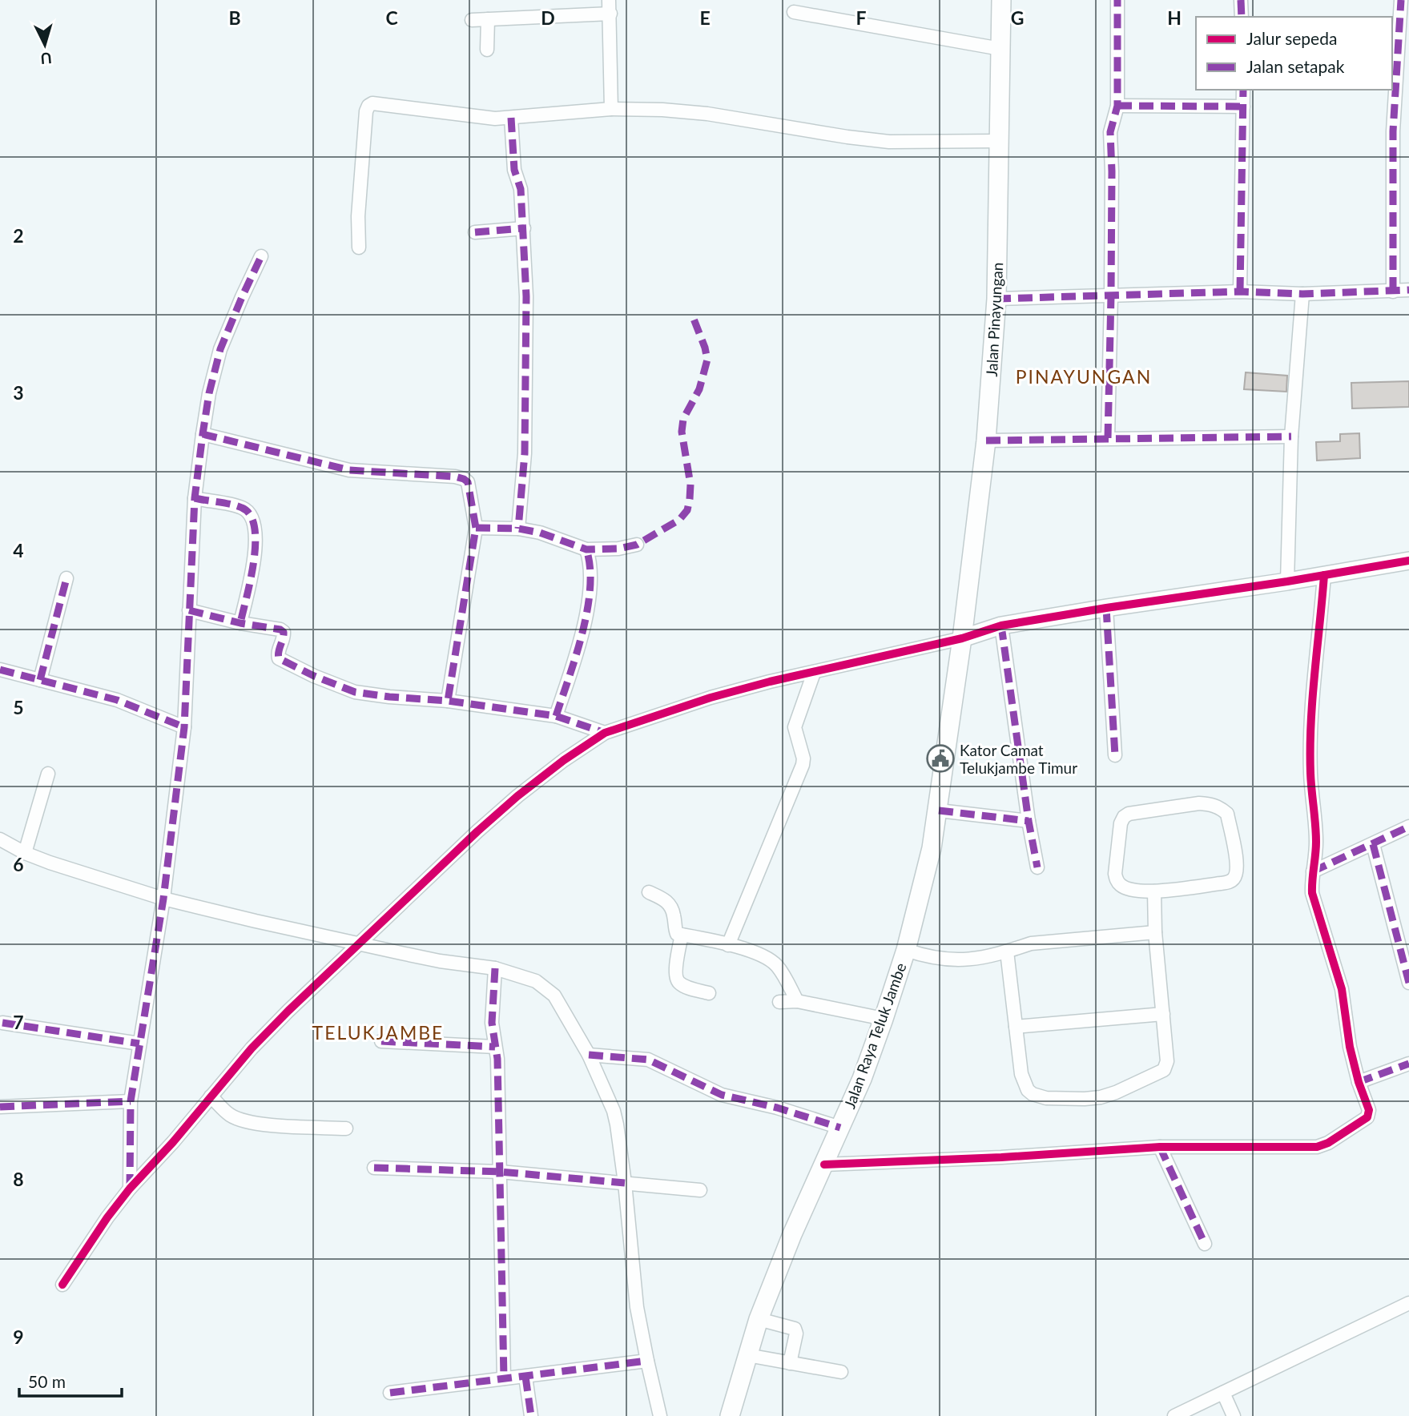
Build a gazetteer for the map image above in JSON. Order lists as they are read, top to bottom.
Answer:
{
  "streets": {
    "main road": ["Jalan Pinayungan", "Jalan Raya Teluk Jambe"]
  },
  "crossings": [
    ["Jalan Pinayungan", "Jalan Raya Teluk Jambe"]
  ],
  "districts": ["PINAYUNGAN", "TELUKJAMBE"],
  "places": {
    "public building": ["Kator Camat Telukjambe Timur"]
  },
  "legend": ["Jalur sepeda", "Jalan setapak"],
  "scale_bar": "50 m",
  "north": "bottom",
  "grid": {
    "columns": [
      "B",
      "C",
      "D",
      "E",
      "F",
      "G",
      "H"
    ],
    "rows": [
      "2",
      "3",
      "4",
      "5",
      "6",
      "7",
      "8",
      "9"
    ]
  }
}
